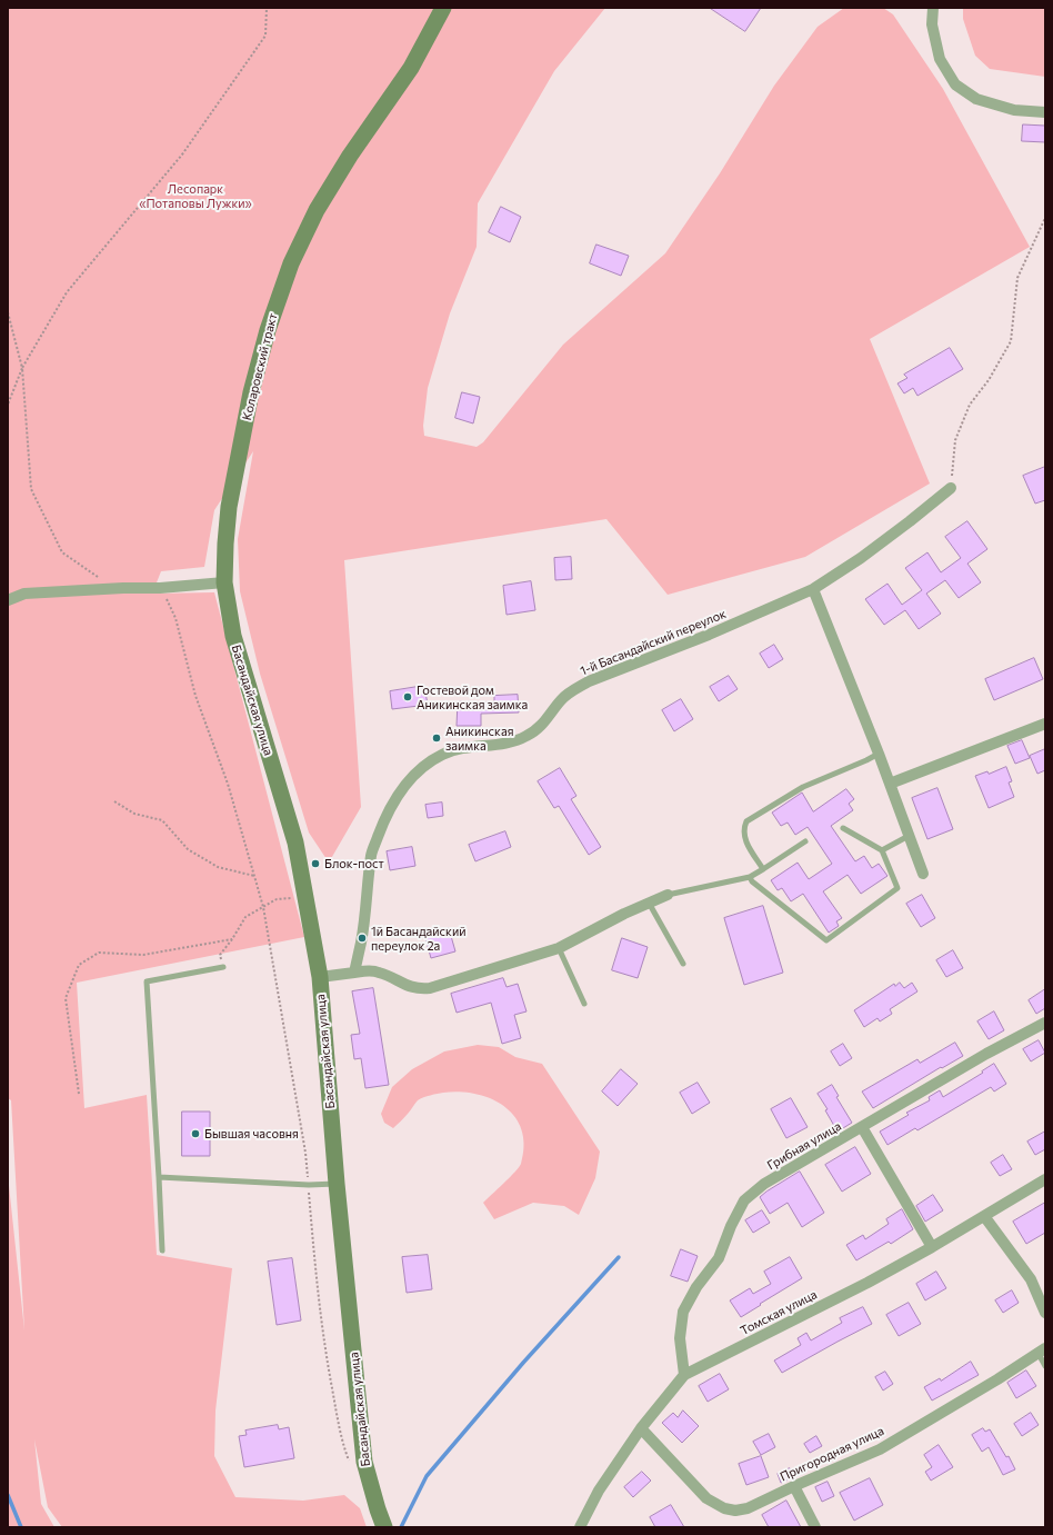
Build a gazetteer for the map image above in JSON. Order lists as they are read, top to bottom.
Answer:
{
  "streets": {
    "street": [
      "Коларовский тракт",
      "1-й Басандайский переулок",
      "Басандайская улица",
      "Грибная улица",
      "Томская улица",
      "Пригородная улица"
    ]
  },
  "crossings": [
    ["Коларовский тракт", "Басандайская улица"],
    ["Грибная улица", "Томская улица"],
    ["Томская улица", "Пригородная улица"]
  ],
  "parks": ["Лесопарк «Потаповы Лужки»"],
  "places": [
    "Гостевой дом Аникинская заимка",
    "Аникинская заимка",
    "Блок-пост",
    "1й Басандайский переулок 2а",
    "Бывшая часовня"
  ]
}
